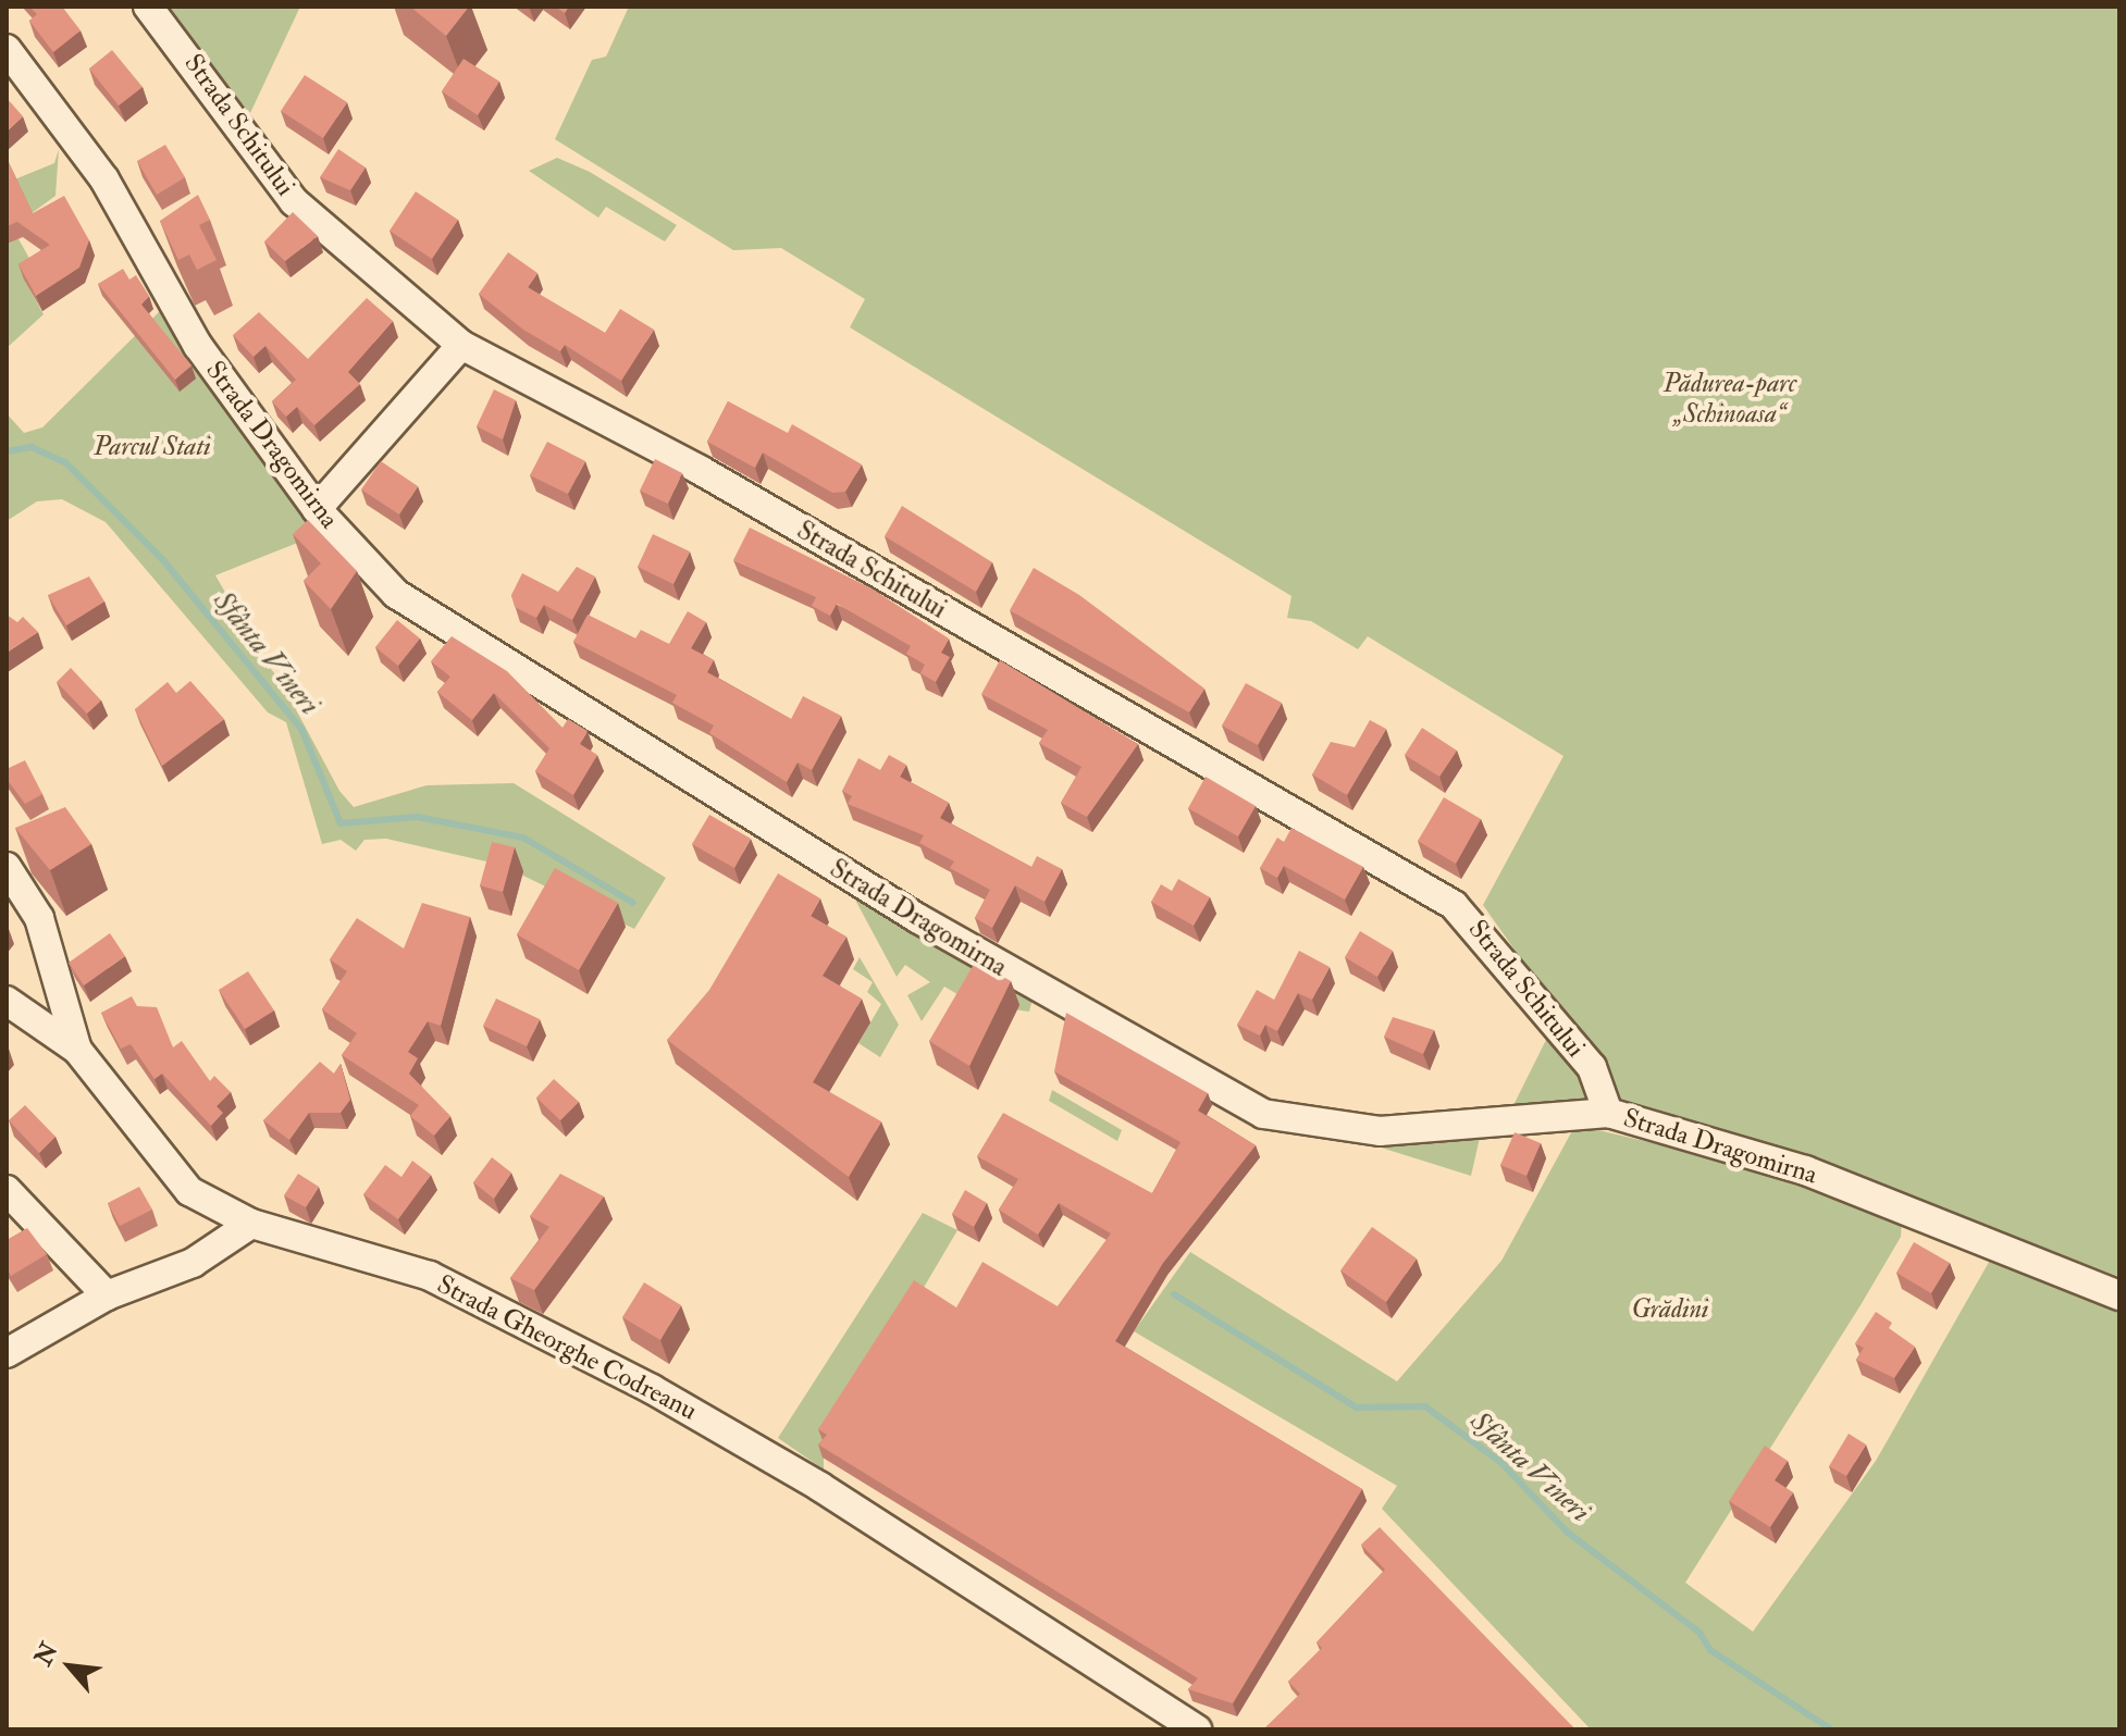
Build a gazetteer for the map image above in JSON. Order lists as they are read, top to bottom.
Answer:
{
  "streets": {
    "street": ["Strada Schitului", "Strada Dragomirna", "Strada Gheorghe Codreanu"]
  },
  "crossings": [
    ["Strada Schitului", "Strada Dragomirna"]
  ],
  "water": ["Sfânta Vineri"],
  "parks": ["Pădurea-parc „Schinoasa“", "Parcul Stati", "Grădini"],
  "north": "top left"
}
